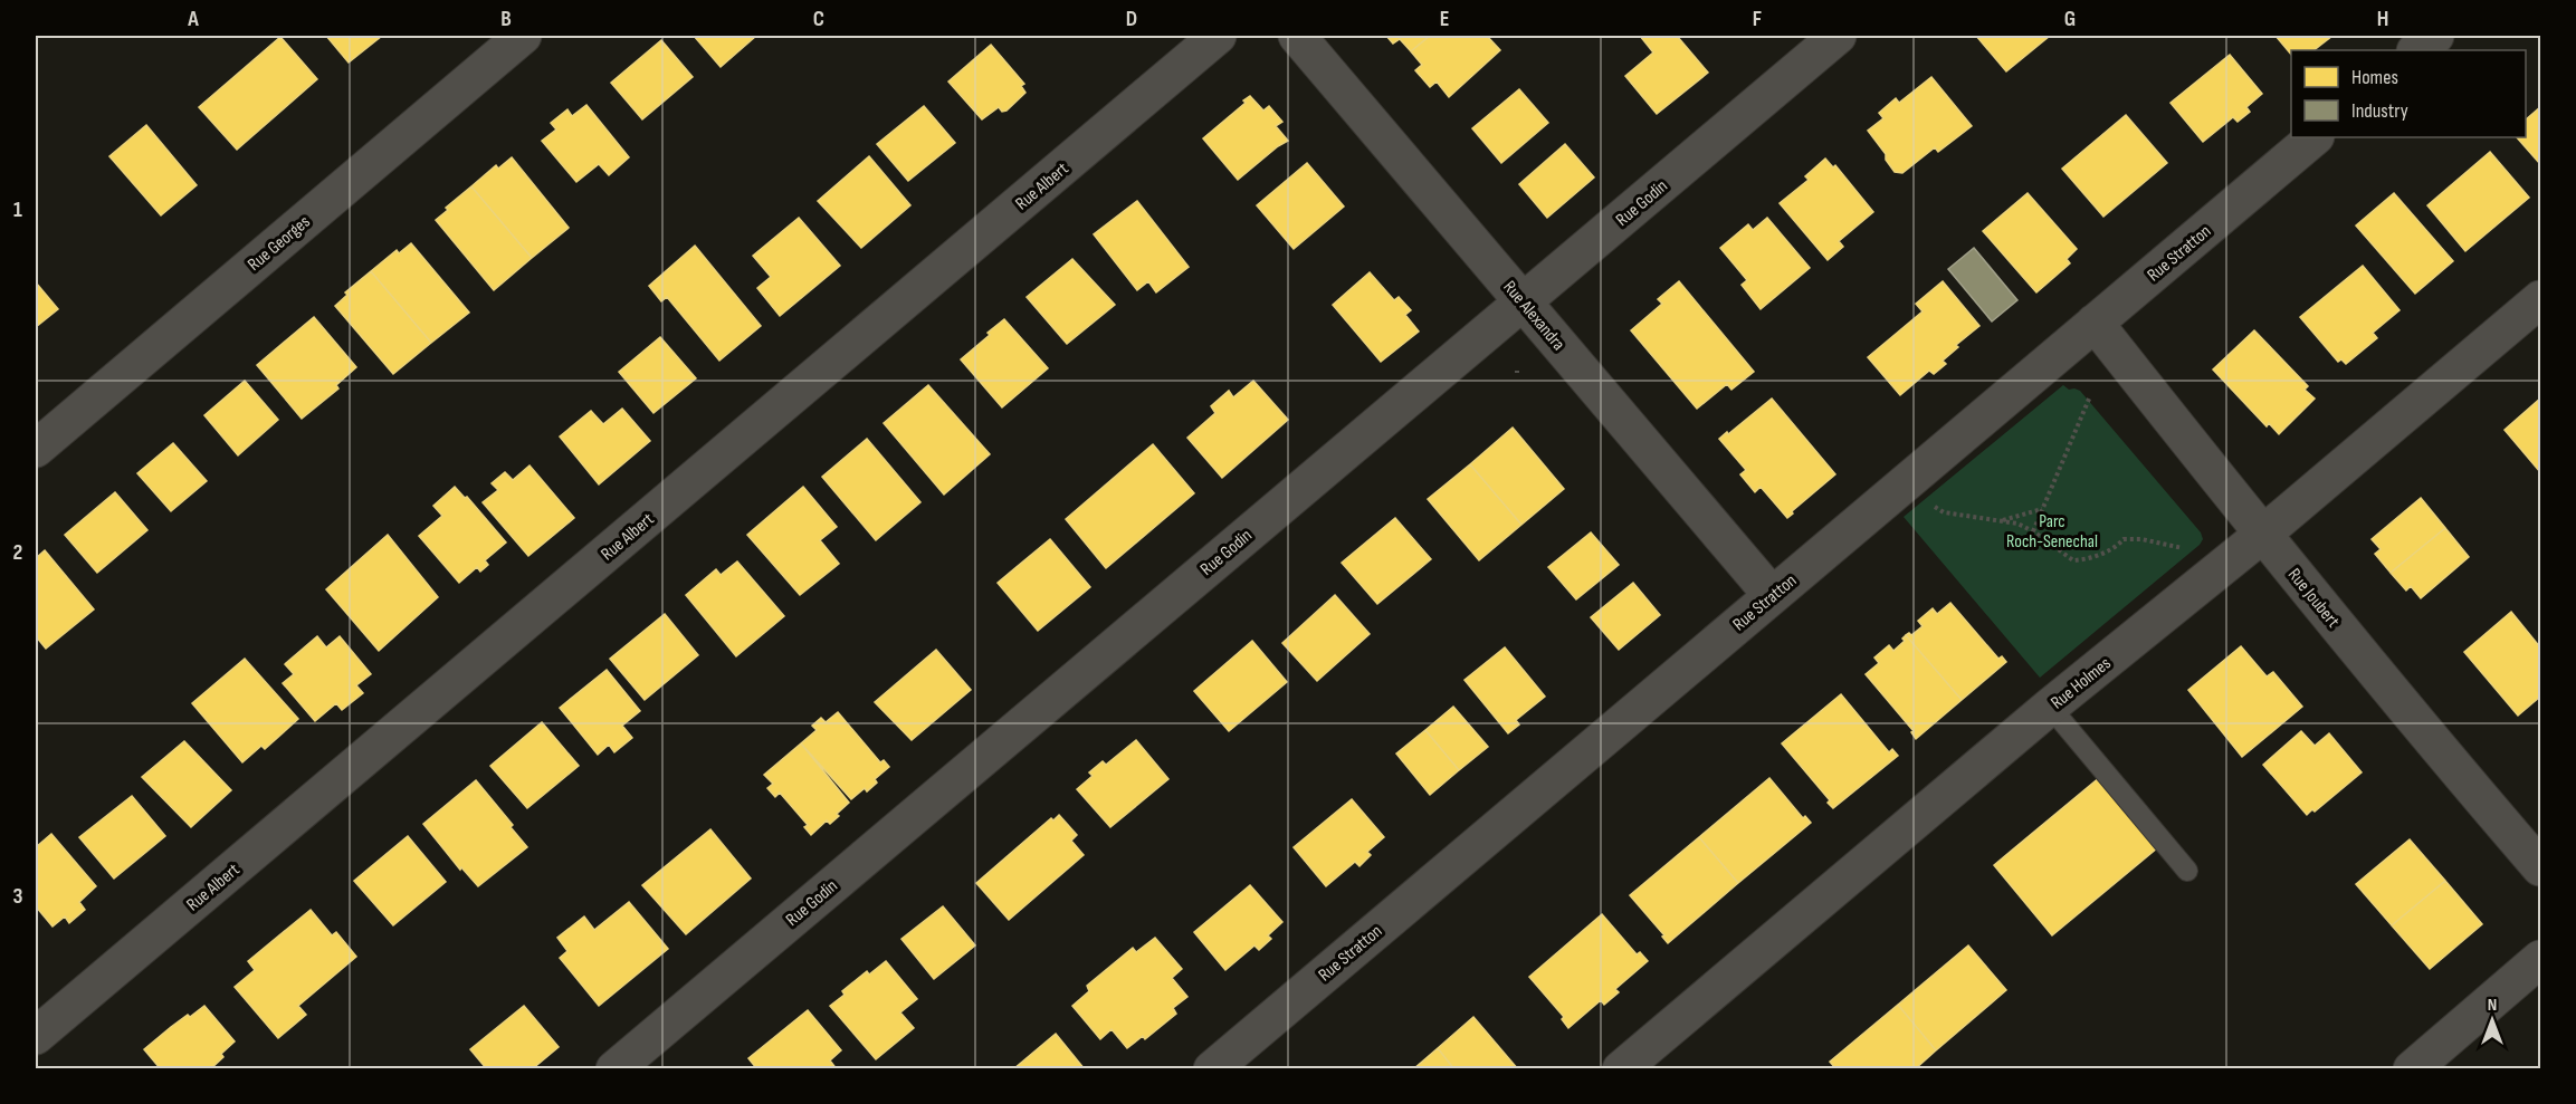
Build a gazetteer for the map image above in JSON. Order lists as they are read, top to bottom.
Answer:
{
  "streets": {
    "street": [
      "Rue Albert",
      "Rue Godin",
      "Rue Georges",
      "Rue Stratton",
      "Rue Alexandra",
      "Rue Joubert",
      "Rue Holmes"
    ]
  },
  "crossings": [
    ["Rue Godin", "Rue Alexandra"],
    ["Rue Stratton", "Rue Alexandra"],
    ["Rue Stratton", "Rue Joubert"],
    ["Rue Joubert", "Rue Holmes"]
  ],
  "parks": ["Parc Roch-Senechal"],
  "legend": ["Homes", "Industry"],
  "north": "top",
  "grid": {
    "columns": [
      "A",
      "B",
      "C",
      "D",
      "E",
      "F",
      "G",
      "H"
    ],
    "rows": ["1", "2", "3"]
  }
}
